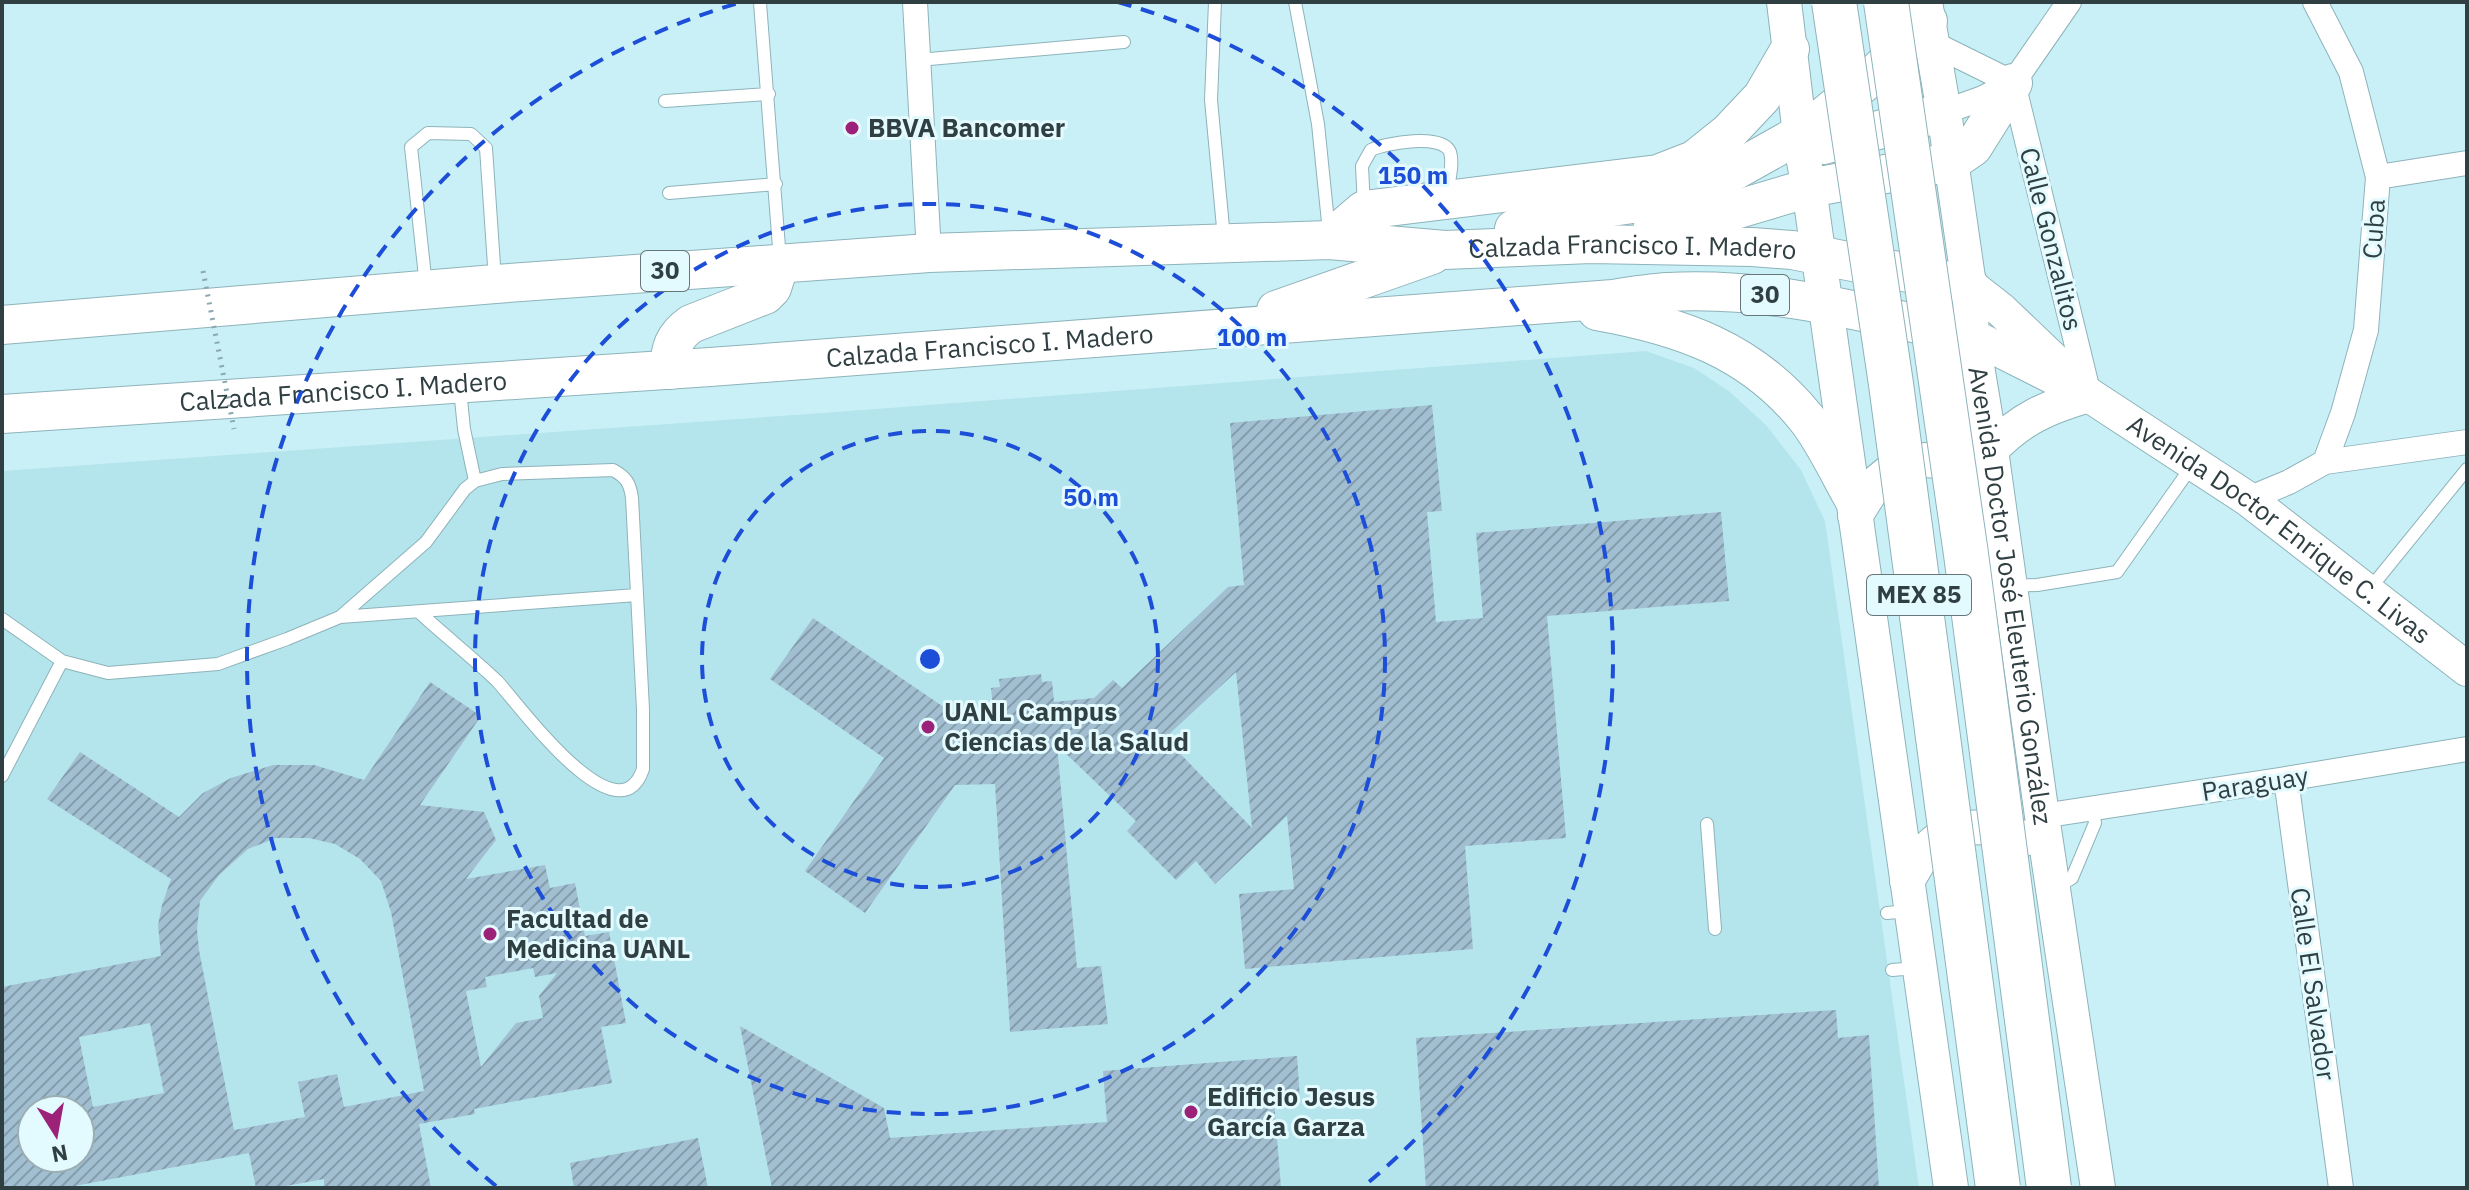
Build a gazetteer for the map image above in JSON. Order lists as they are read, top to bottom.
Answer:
{
  "streets": {
    "highway": ["MEX 85", "Avenida Doctor José Eleuterio González"],
    "main road": ["Calzada Francisco I. Madero", "30", "Avenida Doctor Enrique C. Livas"],
    "street": [
      "Cuba",
      "Calle Gonzalitos",
      "Paraguay",
      "Calle El Salvador"
    ]
  },
  "crossings": [
    ["Calle Gonzalitos", "Avenida Doctor Enrique C. Livas"],
    ["Calzada Francisco I. Madero", "Avenida Doctor Enrique C. Livas"],
    ["Calzada Francisco I. Madero", "Avenida Doctor José Eleuterio González"],
    ["Avenida Doctor Enrique C. Livas", "Avenida Doctor José Eleuterio González"],
    ["Avenida Doctor José Eleuterio González", "Paraguay"],
    ["Paraguay", "Calle El Salvador"]
  ],
  "places": [
    "BBVA Bancomer",
    "UANL Campus Ciencias de la Salud",
    "Facultad de Medicina UANL",
    "Edificio Jesus García Garza"
  ],
  "north": "bottom",
  "rings": ["150 m", "100 m", "50 m"]
}
